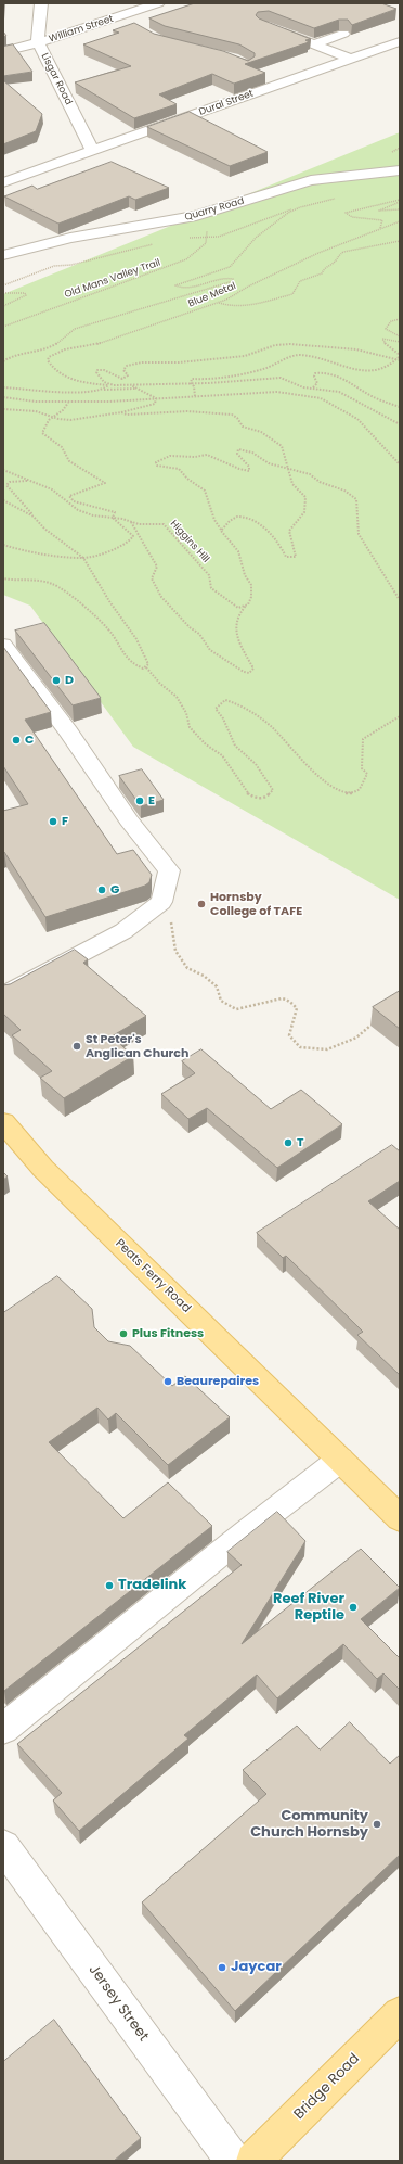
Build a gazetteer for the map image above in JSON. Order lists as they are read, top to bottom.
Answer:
{
  "streets": {
    "main road": ["Peats Ferry Road", "Bridge Road"],
    "street": [
      "William Street",
      "Lisgar Road",
      "Dural Street",
      "Quarry Road",
      "Jersey Street"
    ],
    "path": ["Old Mans Valley Trail", "Blue Metal", "Higgins Hill"]
  },
  "crossings": [
    ["William Street", "Lisgar Road"],
    ["Lisgar Road", "Dural Street"]
  ],
  "places": [
    "D",
    "C",
    "E",
    "F",
    "G",
    "Hornsby College of TAFE",
    "St Peter's Anglican Church",
    "T",
    "Plus Fitness",
    "Beaurepaires",
    "Tradelink",
    "Reef River Reptile",
    "Community Church Hornsby",
    "Jaycar"
  ]
}
